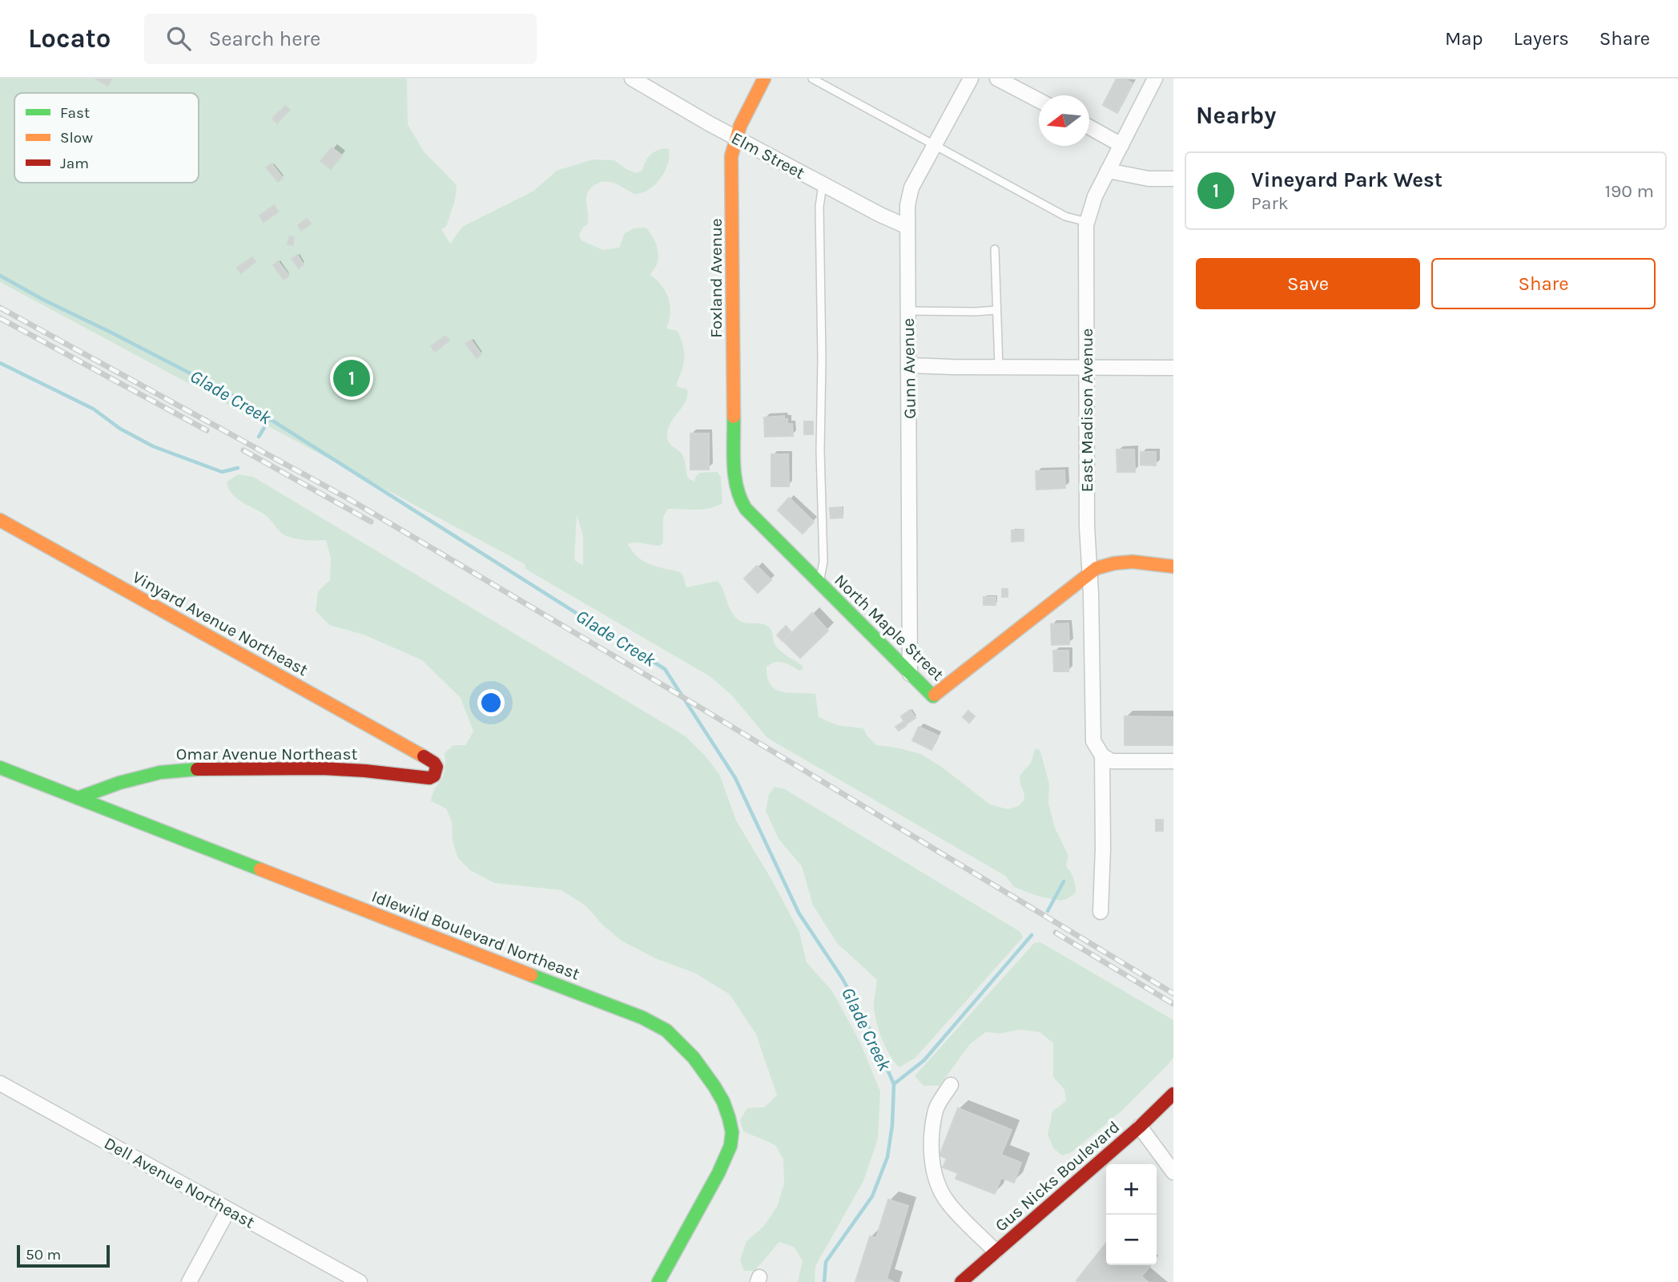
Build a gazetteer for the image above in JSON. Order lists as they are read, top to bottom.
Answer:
{
  "streets": {
    "street": [
      "Elm Street",
      "Foxland Avenue",
      "Gunn Avenue",
      "East Madison Avenue",
      "Vinyard Avenue Northeast",
      "North Maple Street",
      "Omar Avenue Northeast",
      "Idlewild Boulevard Northeast",
      "Gus Nicks Boulevard",
      "Dell Avenue Northeast"
    ]
  },
  "crossings": [
    ["Elm Street", "Foxland Avenue"],
    ["Elm Street", "Gunn Avenue"],
    ["Foxland Avenue", "North Maple Street"],
    ["Gunn Avenue", "North Maple Street"],
    ["East Madison Avenue", "North Maple Street"],
    ["Vinyard Avenue Northeast", "Omar Avenue Northeast"],
    ["Omar Avenue Northeast", "Idlewild Boulevard Northeast"]
  ],
  "water": ["Glade Creek"],
  "legend": ["Fast", "Slow", "Jam"],
  "scale_bar": "50 m",
  "north": "left",
  "page": {
    "header": "Locato",
    "search": "Search here",
    "nav": ["Map", "Layers", "Share"],
    "heading": "Nearby",
    "list": [
      {
        "mark": "1",
        "name": "Vineyard Park West",
        "note": "Park",
        "value": "190 m"
      }
    ],
    "buttons": ["Save", "Share"],
    "pins": "1",
    "map_buttons": ["+", "−"],
    "scale": "50 m"
  }
}
